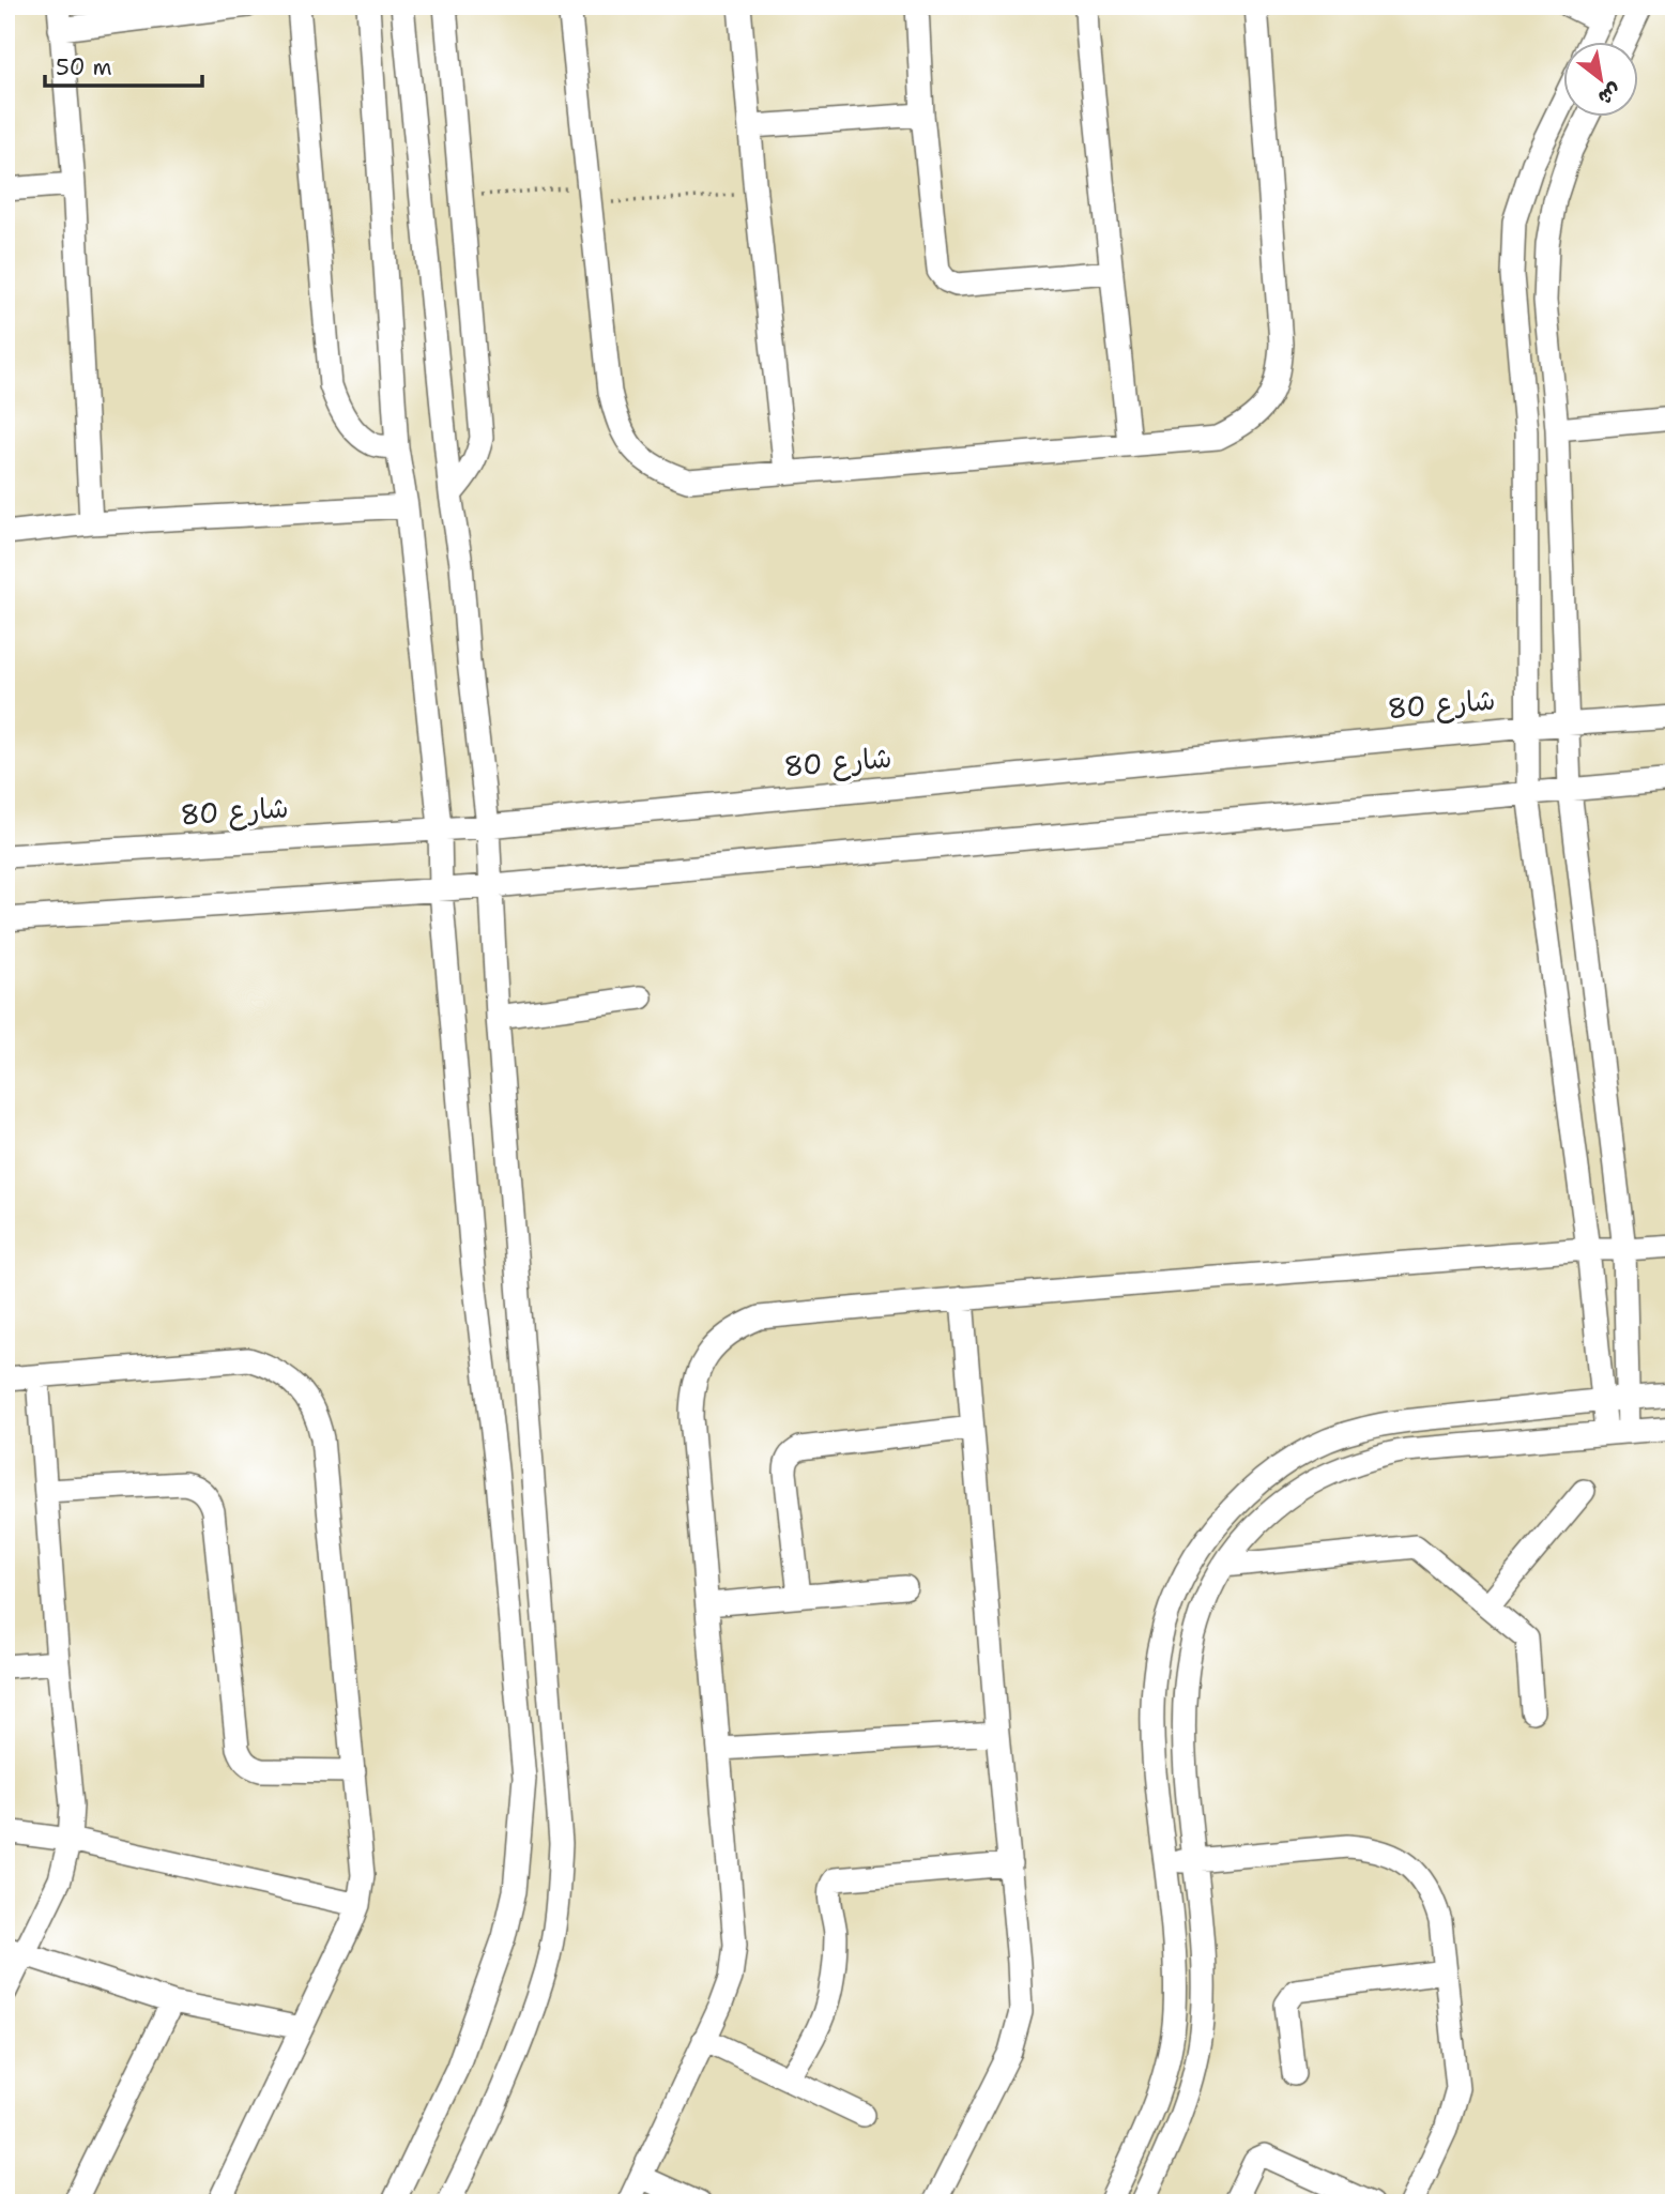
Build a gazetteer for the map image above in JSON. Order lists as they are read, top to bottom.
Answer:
{
  "streets": {
    "street": ["شارع 80"]
  },
  "scale_bar": "50 m",
  "north": "bottom right"
}
